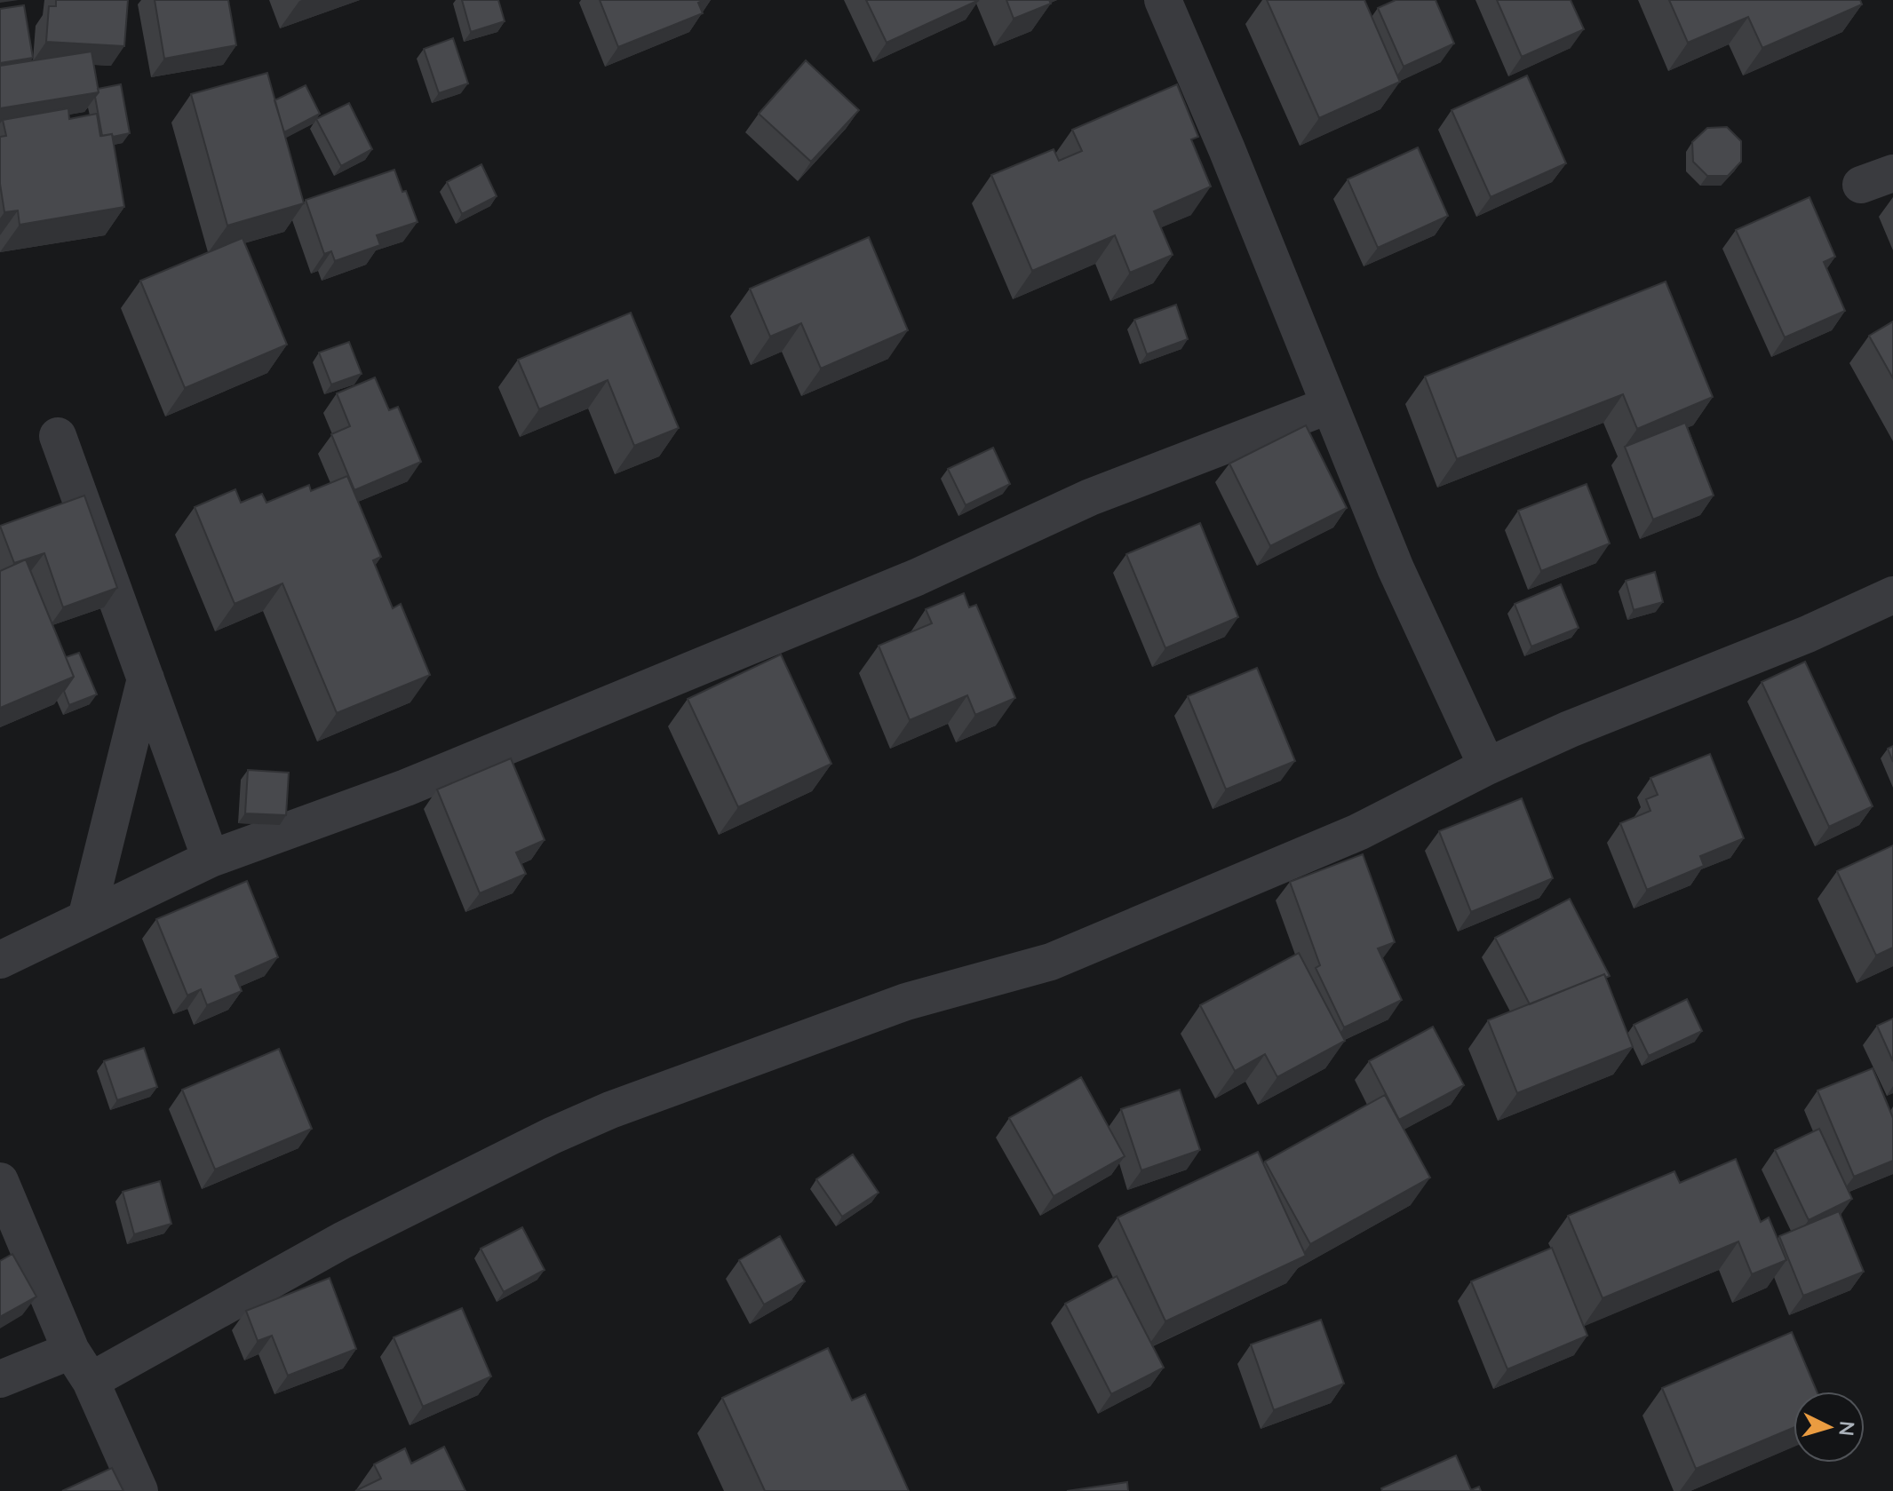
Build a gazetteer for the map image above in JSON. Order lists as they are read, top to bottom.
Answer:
{
  "north": "right"
}
